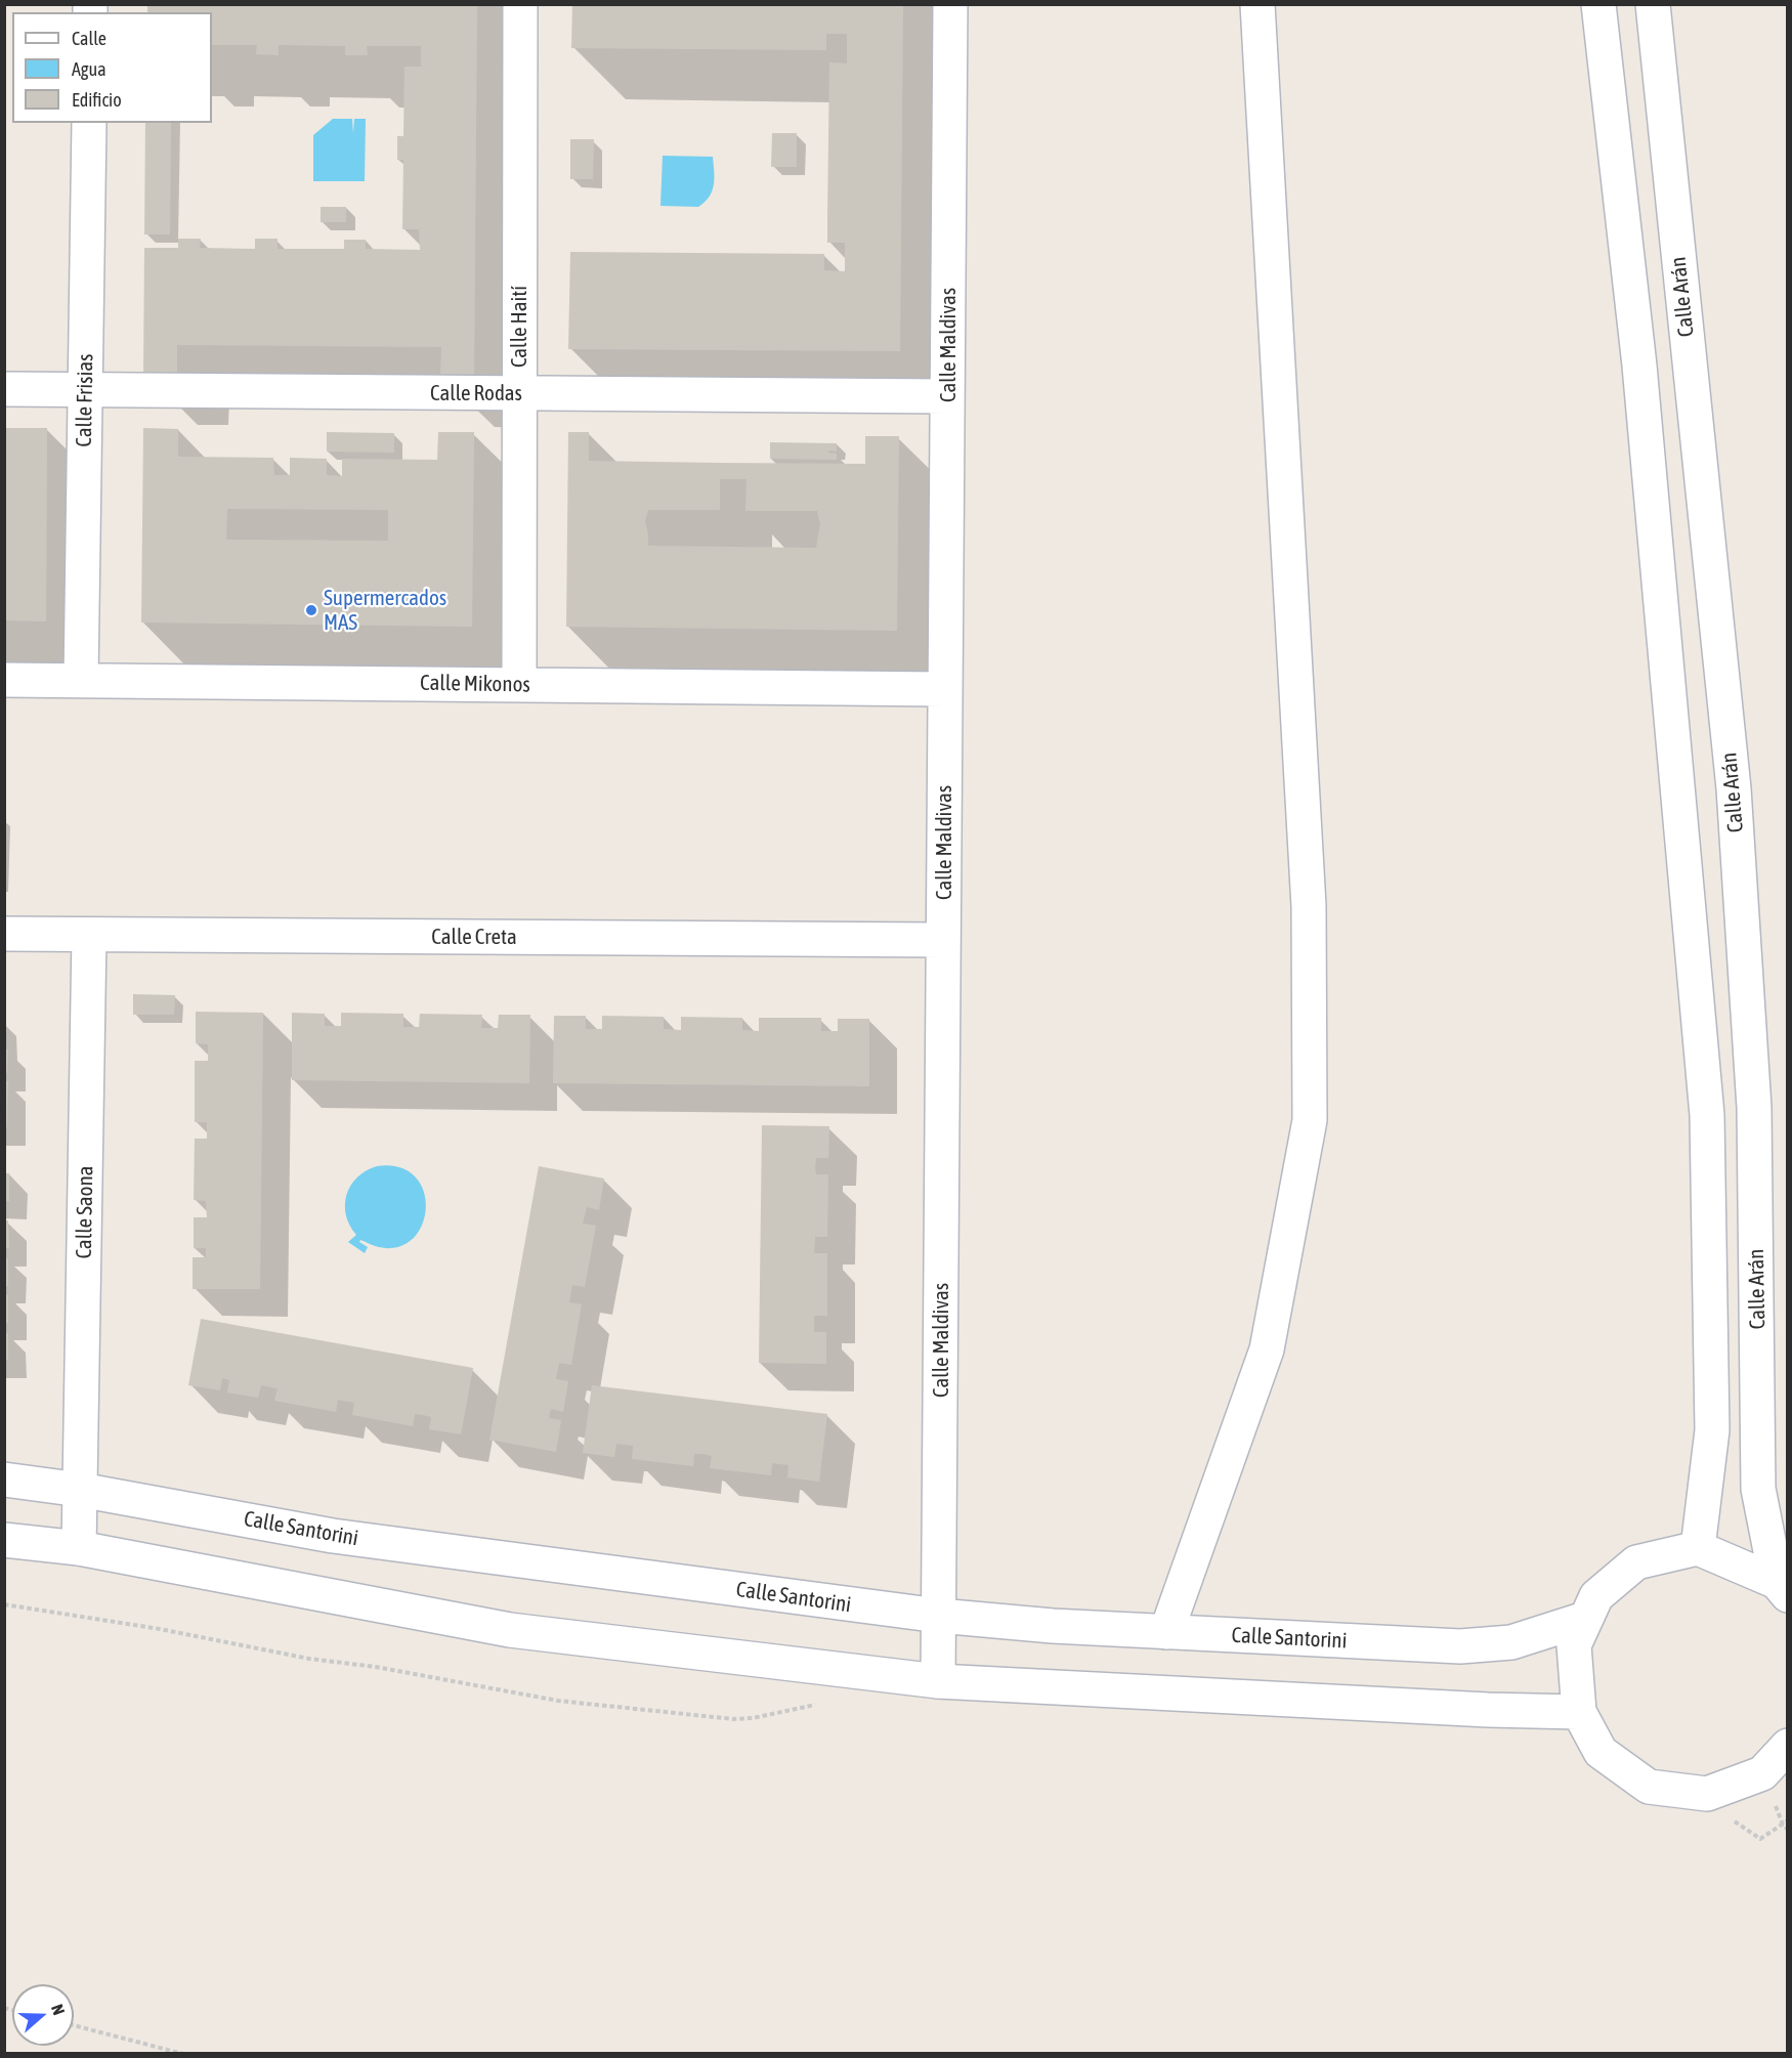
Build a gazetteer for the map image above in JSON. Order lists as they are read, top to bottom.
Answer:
{
  "streets": {
    "street": [
      "Calle Arán",
      "Calle Haití",
      "Calle Maldivas",
      "Calle Rodas",
      "Calle Frisias",
      "Calle Mikonos",
      "Calle Creta",
      "Calle Saona",
      "Calle Santorini"
    ]
  },
  "crossings": [
    ["Calle Haití", "Calle Rodas"],
    ["Calle Haití", "Calle Mikonos"],
    ["Calle Maldivas", "Calle Rodas"],
    ["Calle Maldivas", "Calle Mikonos"],
    ["Calle Maldivas", "Calle Creta"],
    ["Calle Maldivas", "Calle Santorini"],
    ["Calle Rodas", "Calle Frisias"],
    ["Calle Frisias", "Calle Mikonos"],
    ["Calle Creta", "Calle Saona"],
    ["Calle Saona", "Calle Santorini"]
  ],
  "places": ["Supermercados MAS"],
  "legend": ["Calle", "Agua", "Edificio"],
  "north": "right"
}
